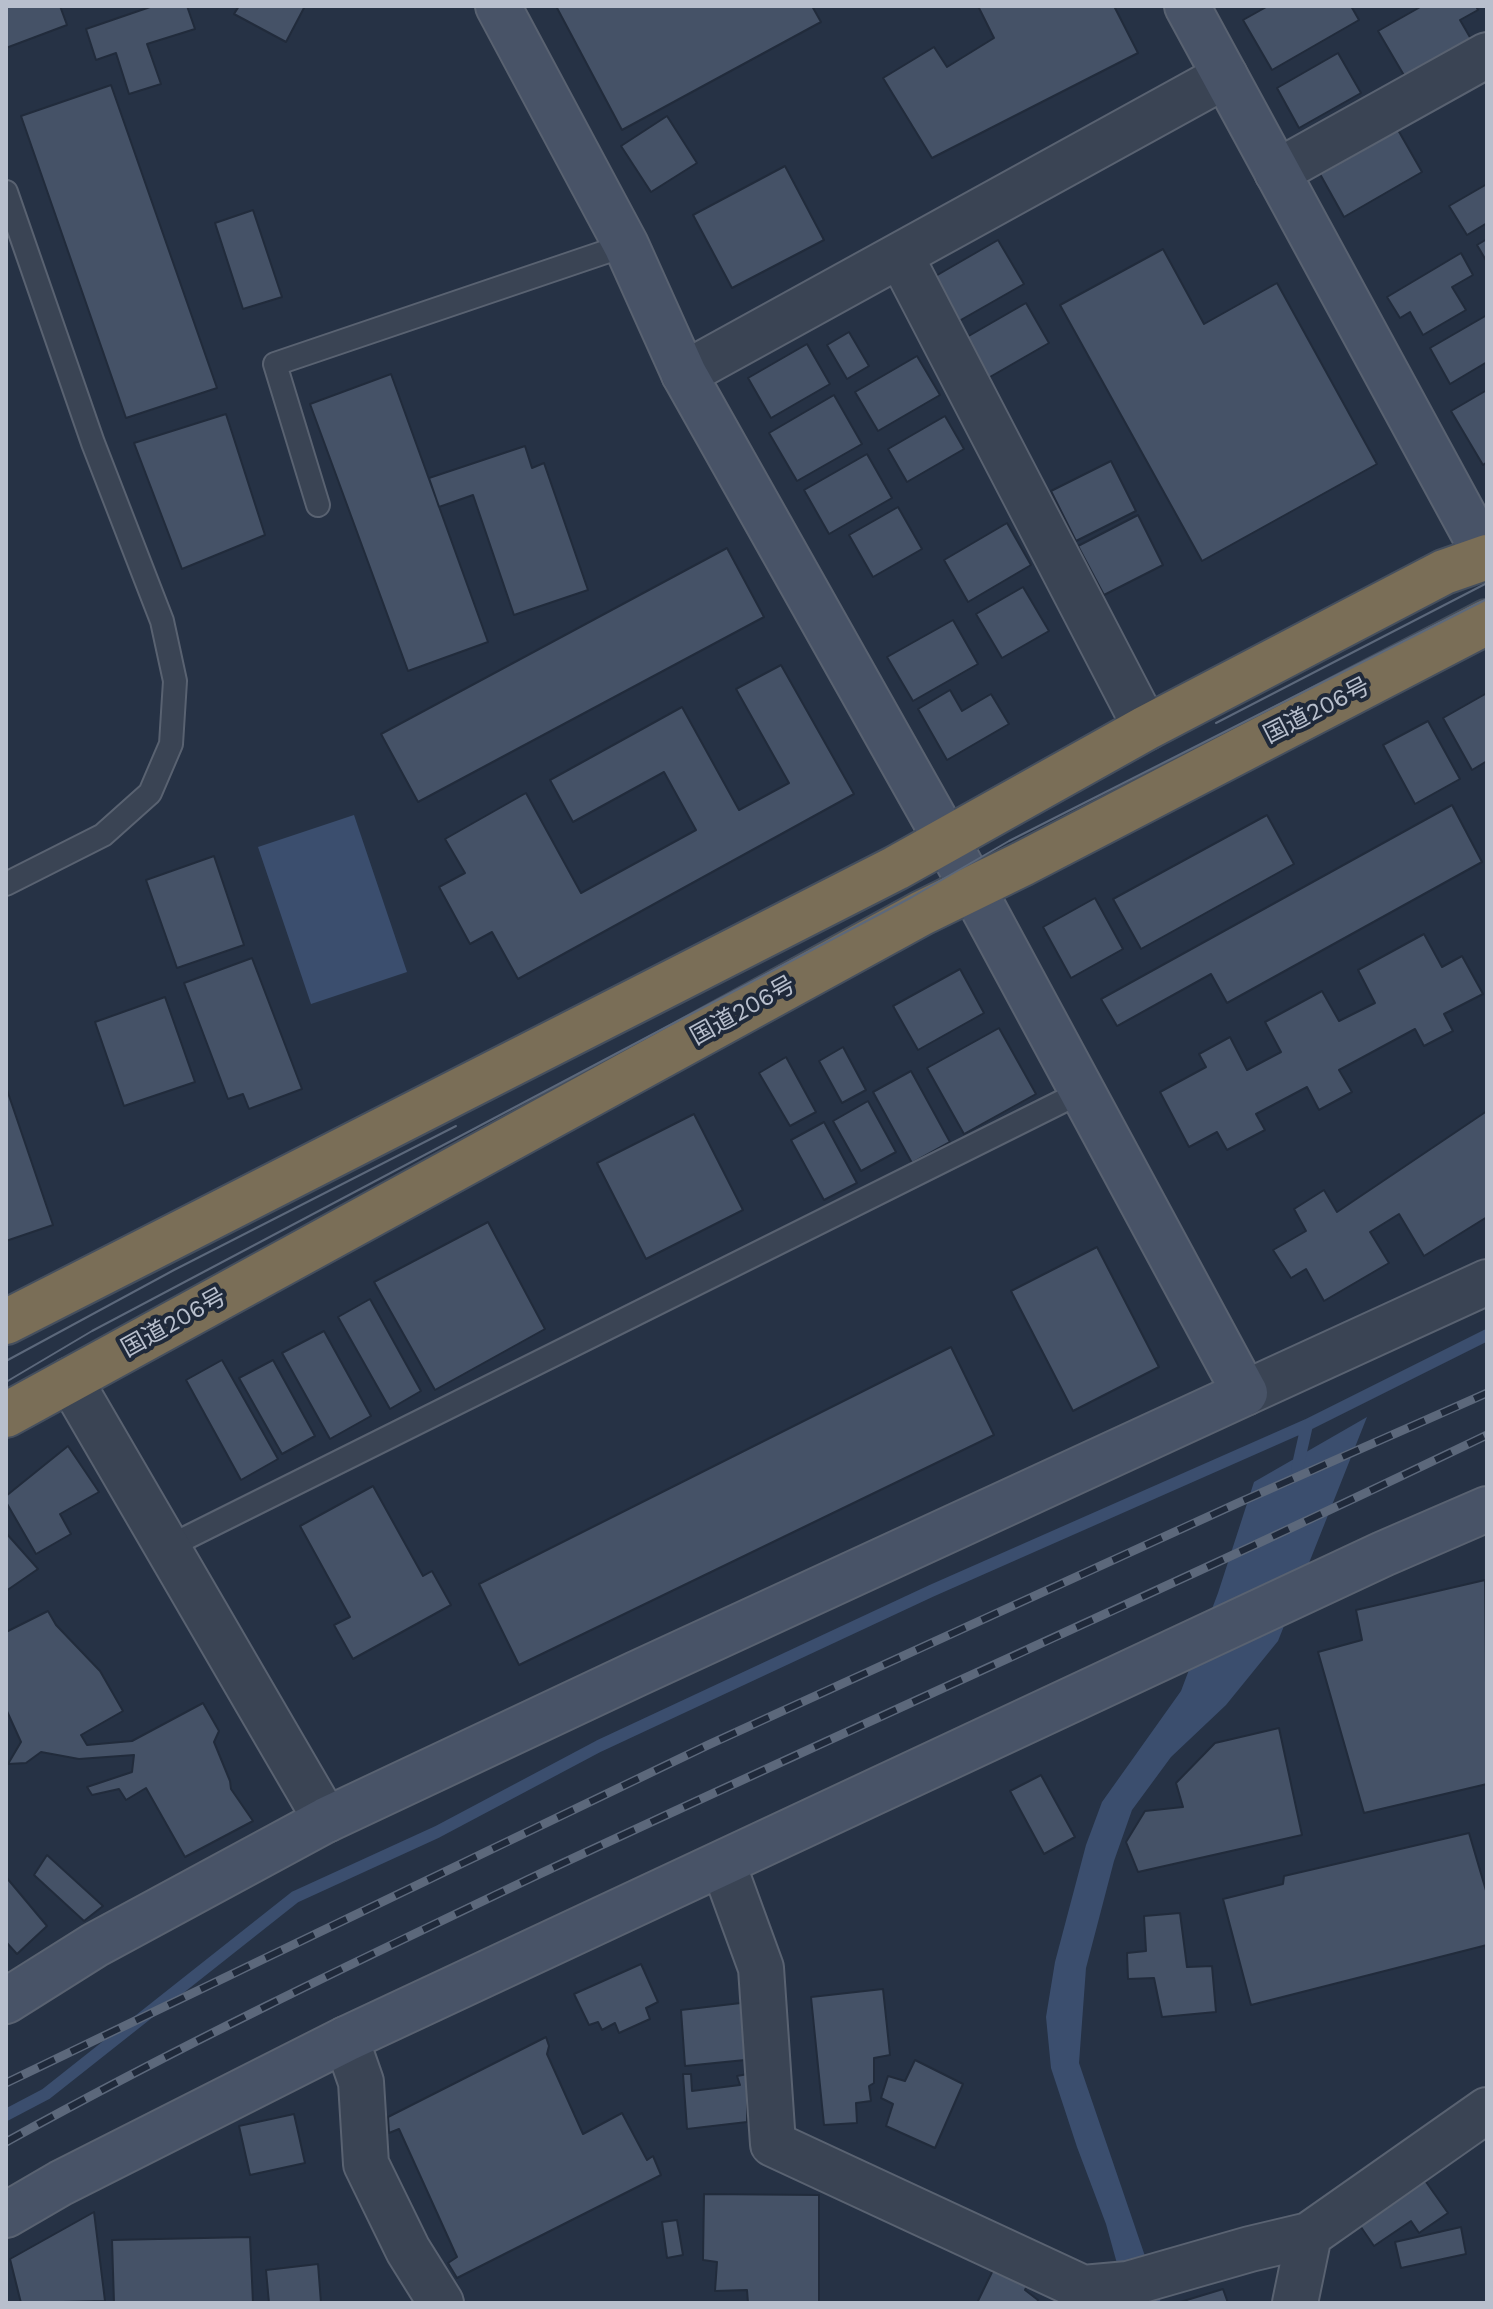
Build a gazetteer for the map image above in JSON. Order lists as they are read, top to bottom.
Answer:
{
  "streets": {
    "highway": ["国道206号"]
  }
}
